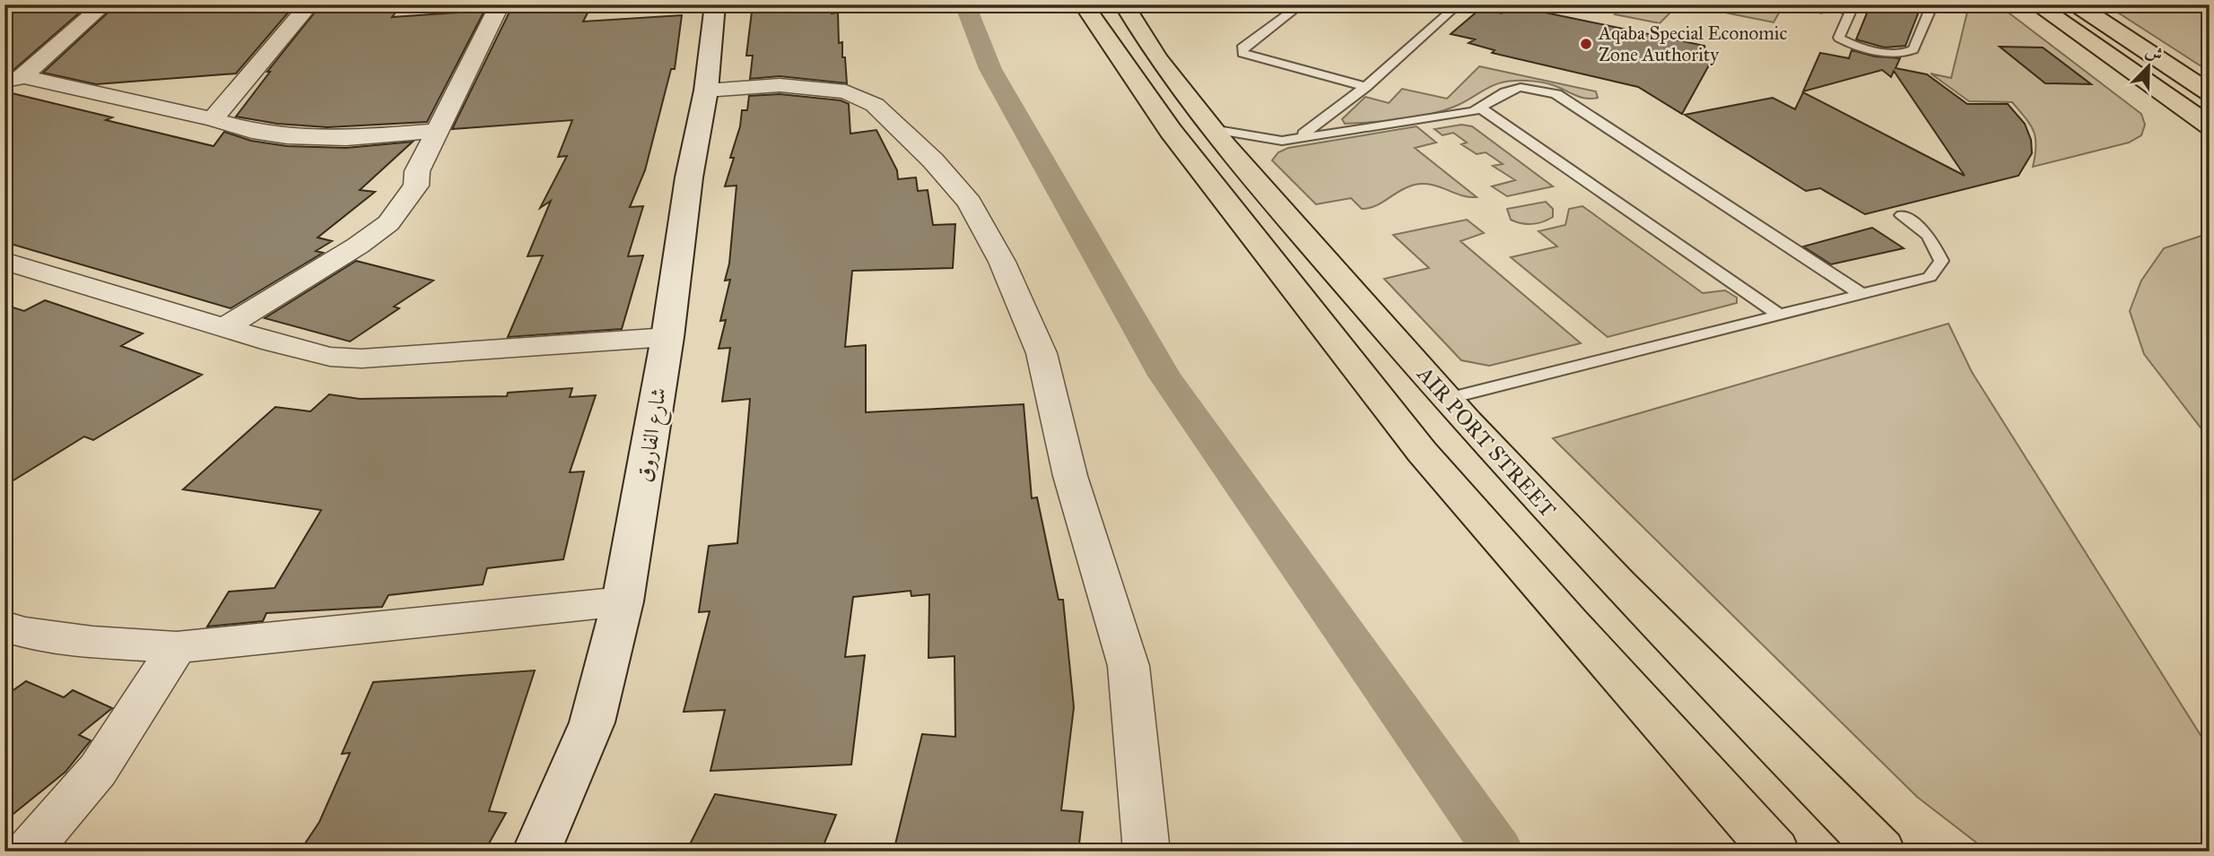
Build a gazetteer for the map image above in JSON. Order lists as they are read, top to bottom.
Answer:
{
  "streets": {
    "main road": ["شارع الفاروق", "AIR PORT STREET"]
  },
  "places": ["Aqaba Special Economic Zone Authority"],
  "north": "top right"
}
